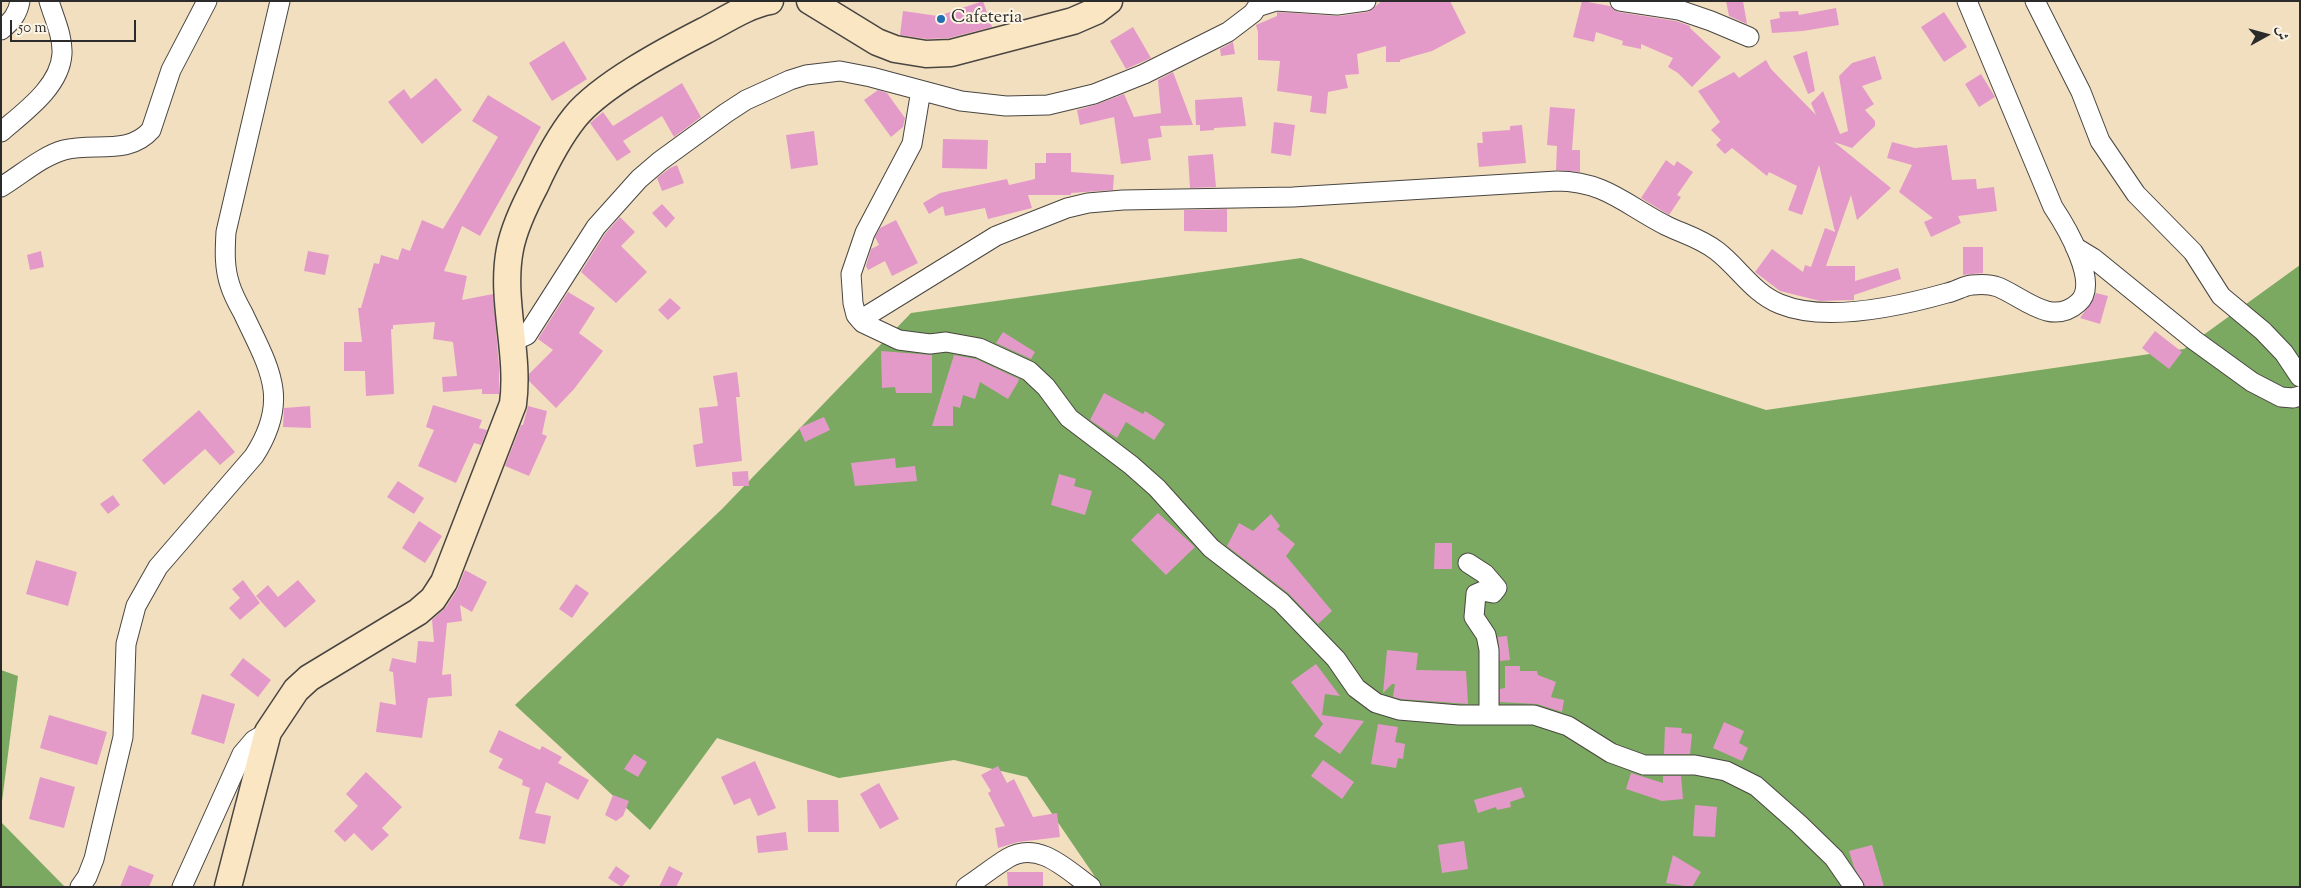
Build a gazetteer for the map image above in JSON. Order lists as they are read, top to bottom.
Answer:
{
  "places": ["Cafeteria"],
  "scale_bar": "50 m",
  "north": "right"
}
